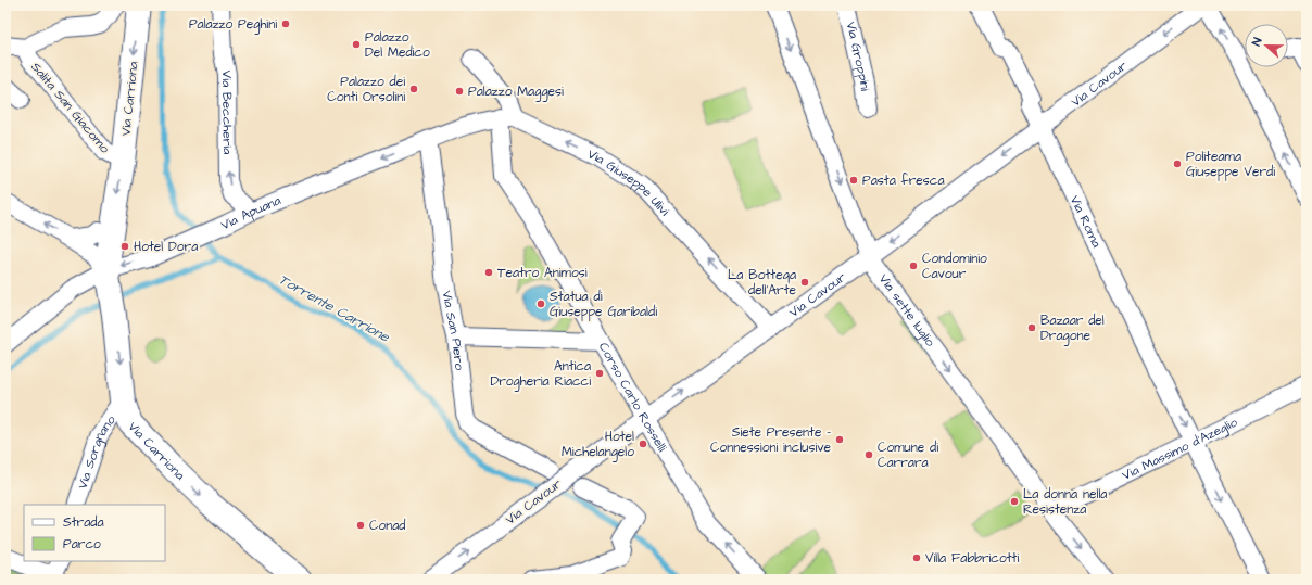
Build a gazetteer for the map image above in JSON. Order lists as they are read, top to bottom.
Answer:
{
  "streets": {
    "main road": ["Via Carriona"],
    "street": [
      "Via Groppini",
      "Via Cavour",
      "Salita San Giacomo",
      "Via Beccheria",
      "Via Giuseppe Ulivi",
      "Via Apuana",
      "Via Roma",
      "Via sette luglio",
      "Via San Piero",
      "Corso Carlo Rosselli",
      "Via Massimo d'Azeglio",
      "Via Sorgnano"
    ]
  },
  "crossings": [
    ["Via Cavour", "Via Giuseppe Ulivi"],
    ["Via Cavour", "Via Roma"],
    ["Via Cavour", "Via sette luglio"],
    ["Via Cavour", "Corso Carlo Rosselli"],
    ["Via Carriona", "Salita San Giacomo"],
    ["Via Carriona", "Via Apuana"],
    ["Via Carriona", "Via Sorgnano"],
    ["Via Beccheria", "Via Apuana"],
    ["Via Giuseppe Ulivi", "Via Apuana"],
    ["Via Giuseppe Ulivi", "Corso Carlo Rosselli"],
    ["Via Apuana", "Via San Piero"],
    ["Via Apuana", "Corso Carlo Rosselli"],
    ["Via Roma", "Via Massimo d'Azeglio"],
    ["Via sette luglio", "Via Massimo d'Azeglio"]
  ],
  "one_way": [
    "Via Carriona",
    "Via Beccheria",
    "Via Giuseppe Ulivi",
    "Via Apuana",
    "Via Roma",
    "Via sette luglio",
    "Corso Carlo Rosselli"
  ],
  "water": ["Torrente Carrione"],
  "places": [
    "Palazzo Peghini",
    "Palazzo Del Medico",
    "Palazzo dei Conti Orsolini",
    "Palazzo Maggesi",
    "Politeama Giuseppe Verdi",
    "Pasta fresca",
    "Hotel Dora",
    "Condominio Cavour",
    "Teatro Animosi",
    "La Bottega dell'Arte",
    "Statua di Giuseppe Garibaldi",
    "Bazaar del Dragone",
    "Antica Drogheria Riacci",
    "Siete Presente – Connessioni inclusive",
    "Hotel Michelangelo",
    "Comune di Carrara",
    "La donna nella Resistenza",
    "Conad",
    "Villa Fabbricotti"
  ],
  "legend": ["Strada", "Parco"],
  "north": "left"
}
